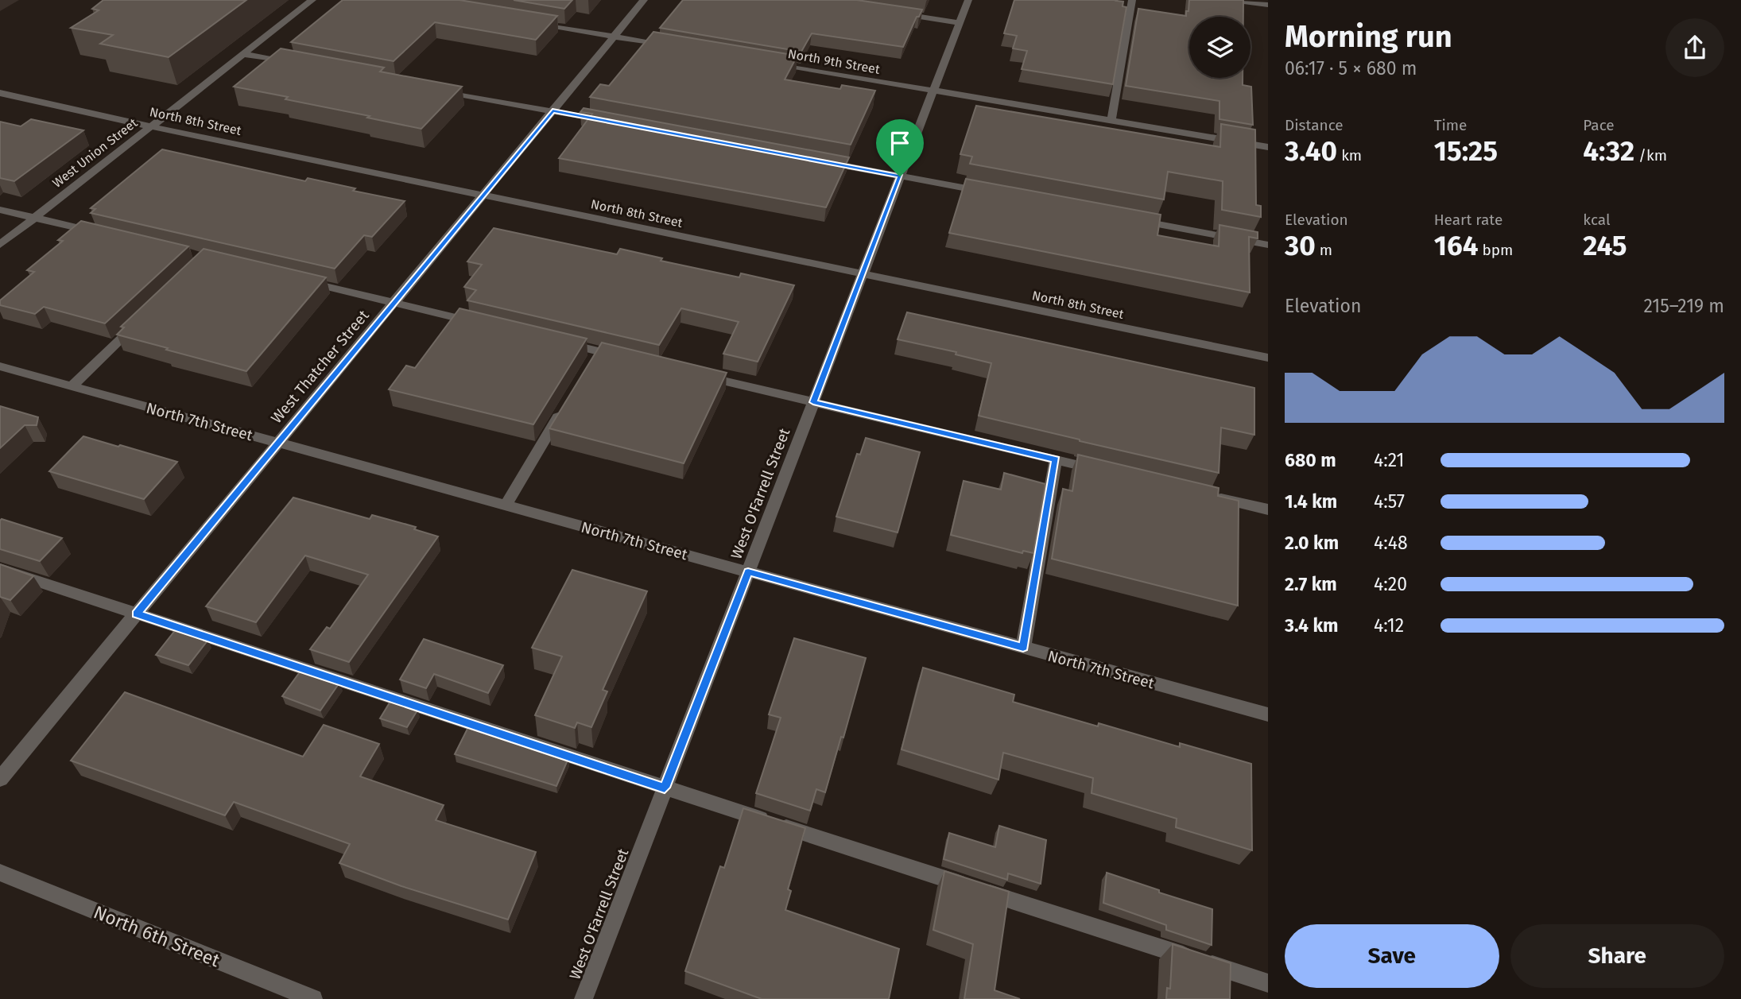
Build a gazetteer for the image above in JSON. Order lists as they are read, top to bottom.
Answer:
{
  "streets": {
    "street": [
      "North 9th Street",
      "North 8th Street",
      "West Union Street",
      "West Thatcher Street",
      "North 7th Street",
      "West O'Farrell Street",
      "North 6th Street"
    ]
  },
  "crossings": [
    ["North 9th Street", "West O'Farrell Street"],
    ["North 8th Street", "West Union Street"],
    ["North 8th Street", "West Thatcher Street"],
    ["North 8th Street", "West O'Farrell Street"],
    ["West Thatcher Street", "North 7th Street"],
    ["North 7th Street", "West O'Farrell Street"]
  ],
  "page": {
    "heading": ["Morning run", "06:17 · 5 × 680 m"],
    "stats": [
      ["Distance", "3.40 km"],
      ["Time", "15:25"],
      ["Pace", "4:32 /km"],
      ["Elevation", "30 m"],
      ["Heart rate", "164 bpm"],
      ["kcal", "245"]
    ],
    "chart": ["Elevation", "215–219 m"],
    "list": [
      {
        "name": "680 m",
        "note": "4:21"
      },
      {
        "name": "1.4 km",
        "note": "4:57"
      },
      {
        "name": "2.0 km",
        "note": "4:48"
      },
      {
        "name": "2.7 km",
        "note": "4:20"
      },
      {
        "name": "3.4 km",
        "note": "4:12"
      }
    ],
    "buttons": ["Save", "Share"]
  }
}
